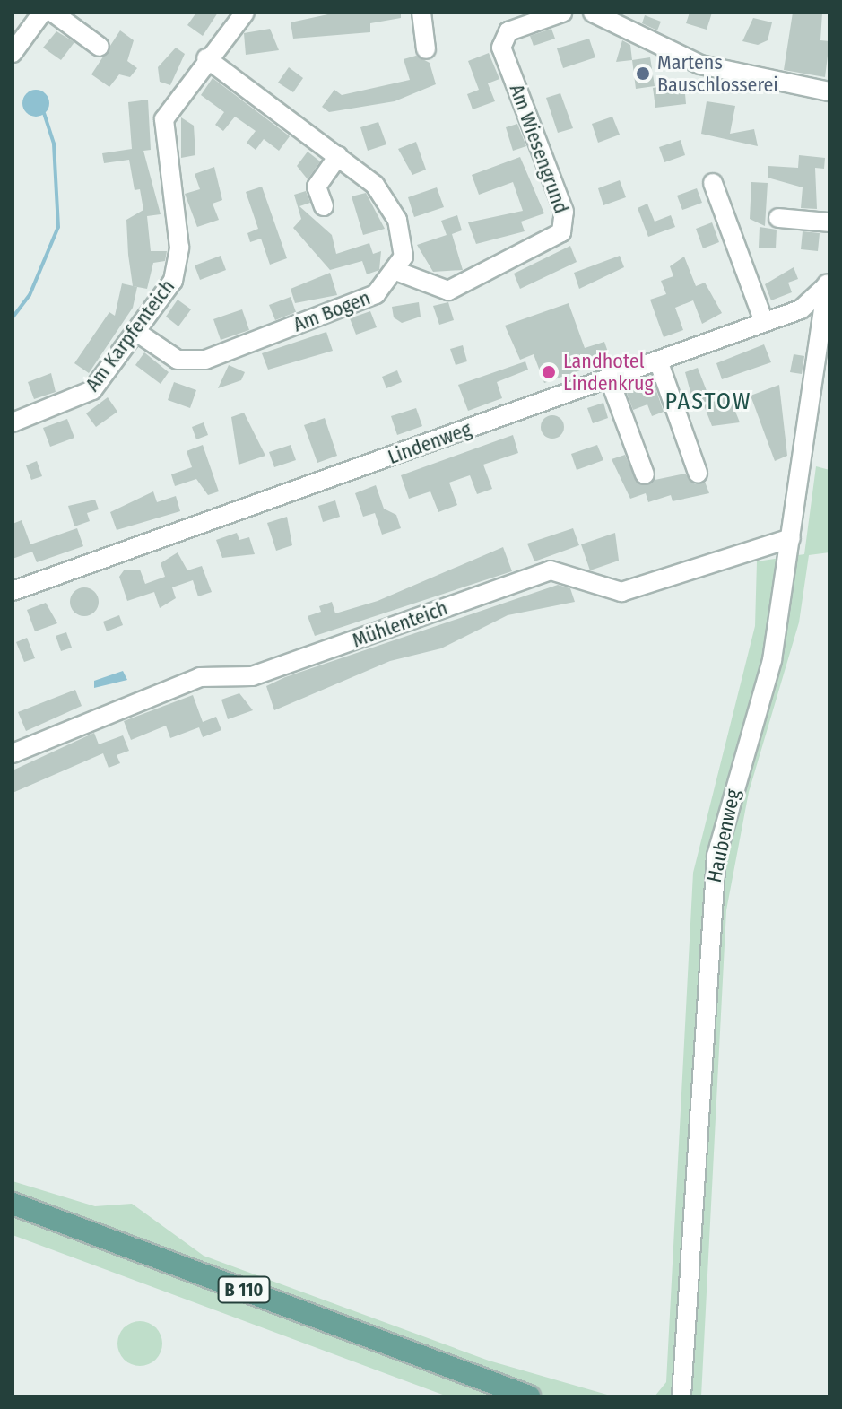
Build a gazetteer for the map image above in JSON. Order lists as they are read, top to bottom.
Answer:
{
  "streets": {
    "main road": ["B 110"],
    "street": [
      "Am Wiesengrund",
      "Am Bogen",
      "Am Karpfenteich",
      "Lindenweg",
      "Mühlenteich",
      "Haubenweg"
    ]
  },
  "crossings": [
    ["Am Wiesengrund", "Am Bogen"],
    ["Am Bogen", "Am Karpfenteich"],
    ["Lindenweg", "Haubenweg"],
    ["Mühlenteich", "Haubenweg"]
  ],
  "districts": ["PASTOW"],
  "places": ["Martens Bauschlosserei", "Landhotel Lindenkrug"]
}
